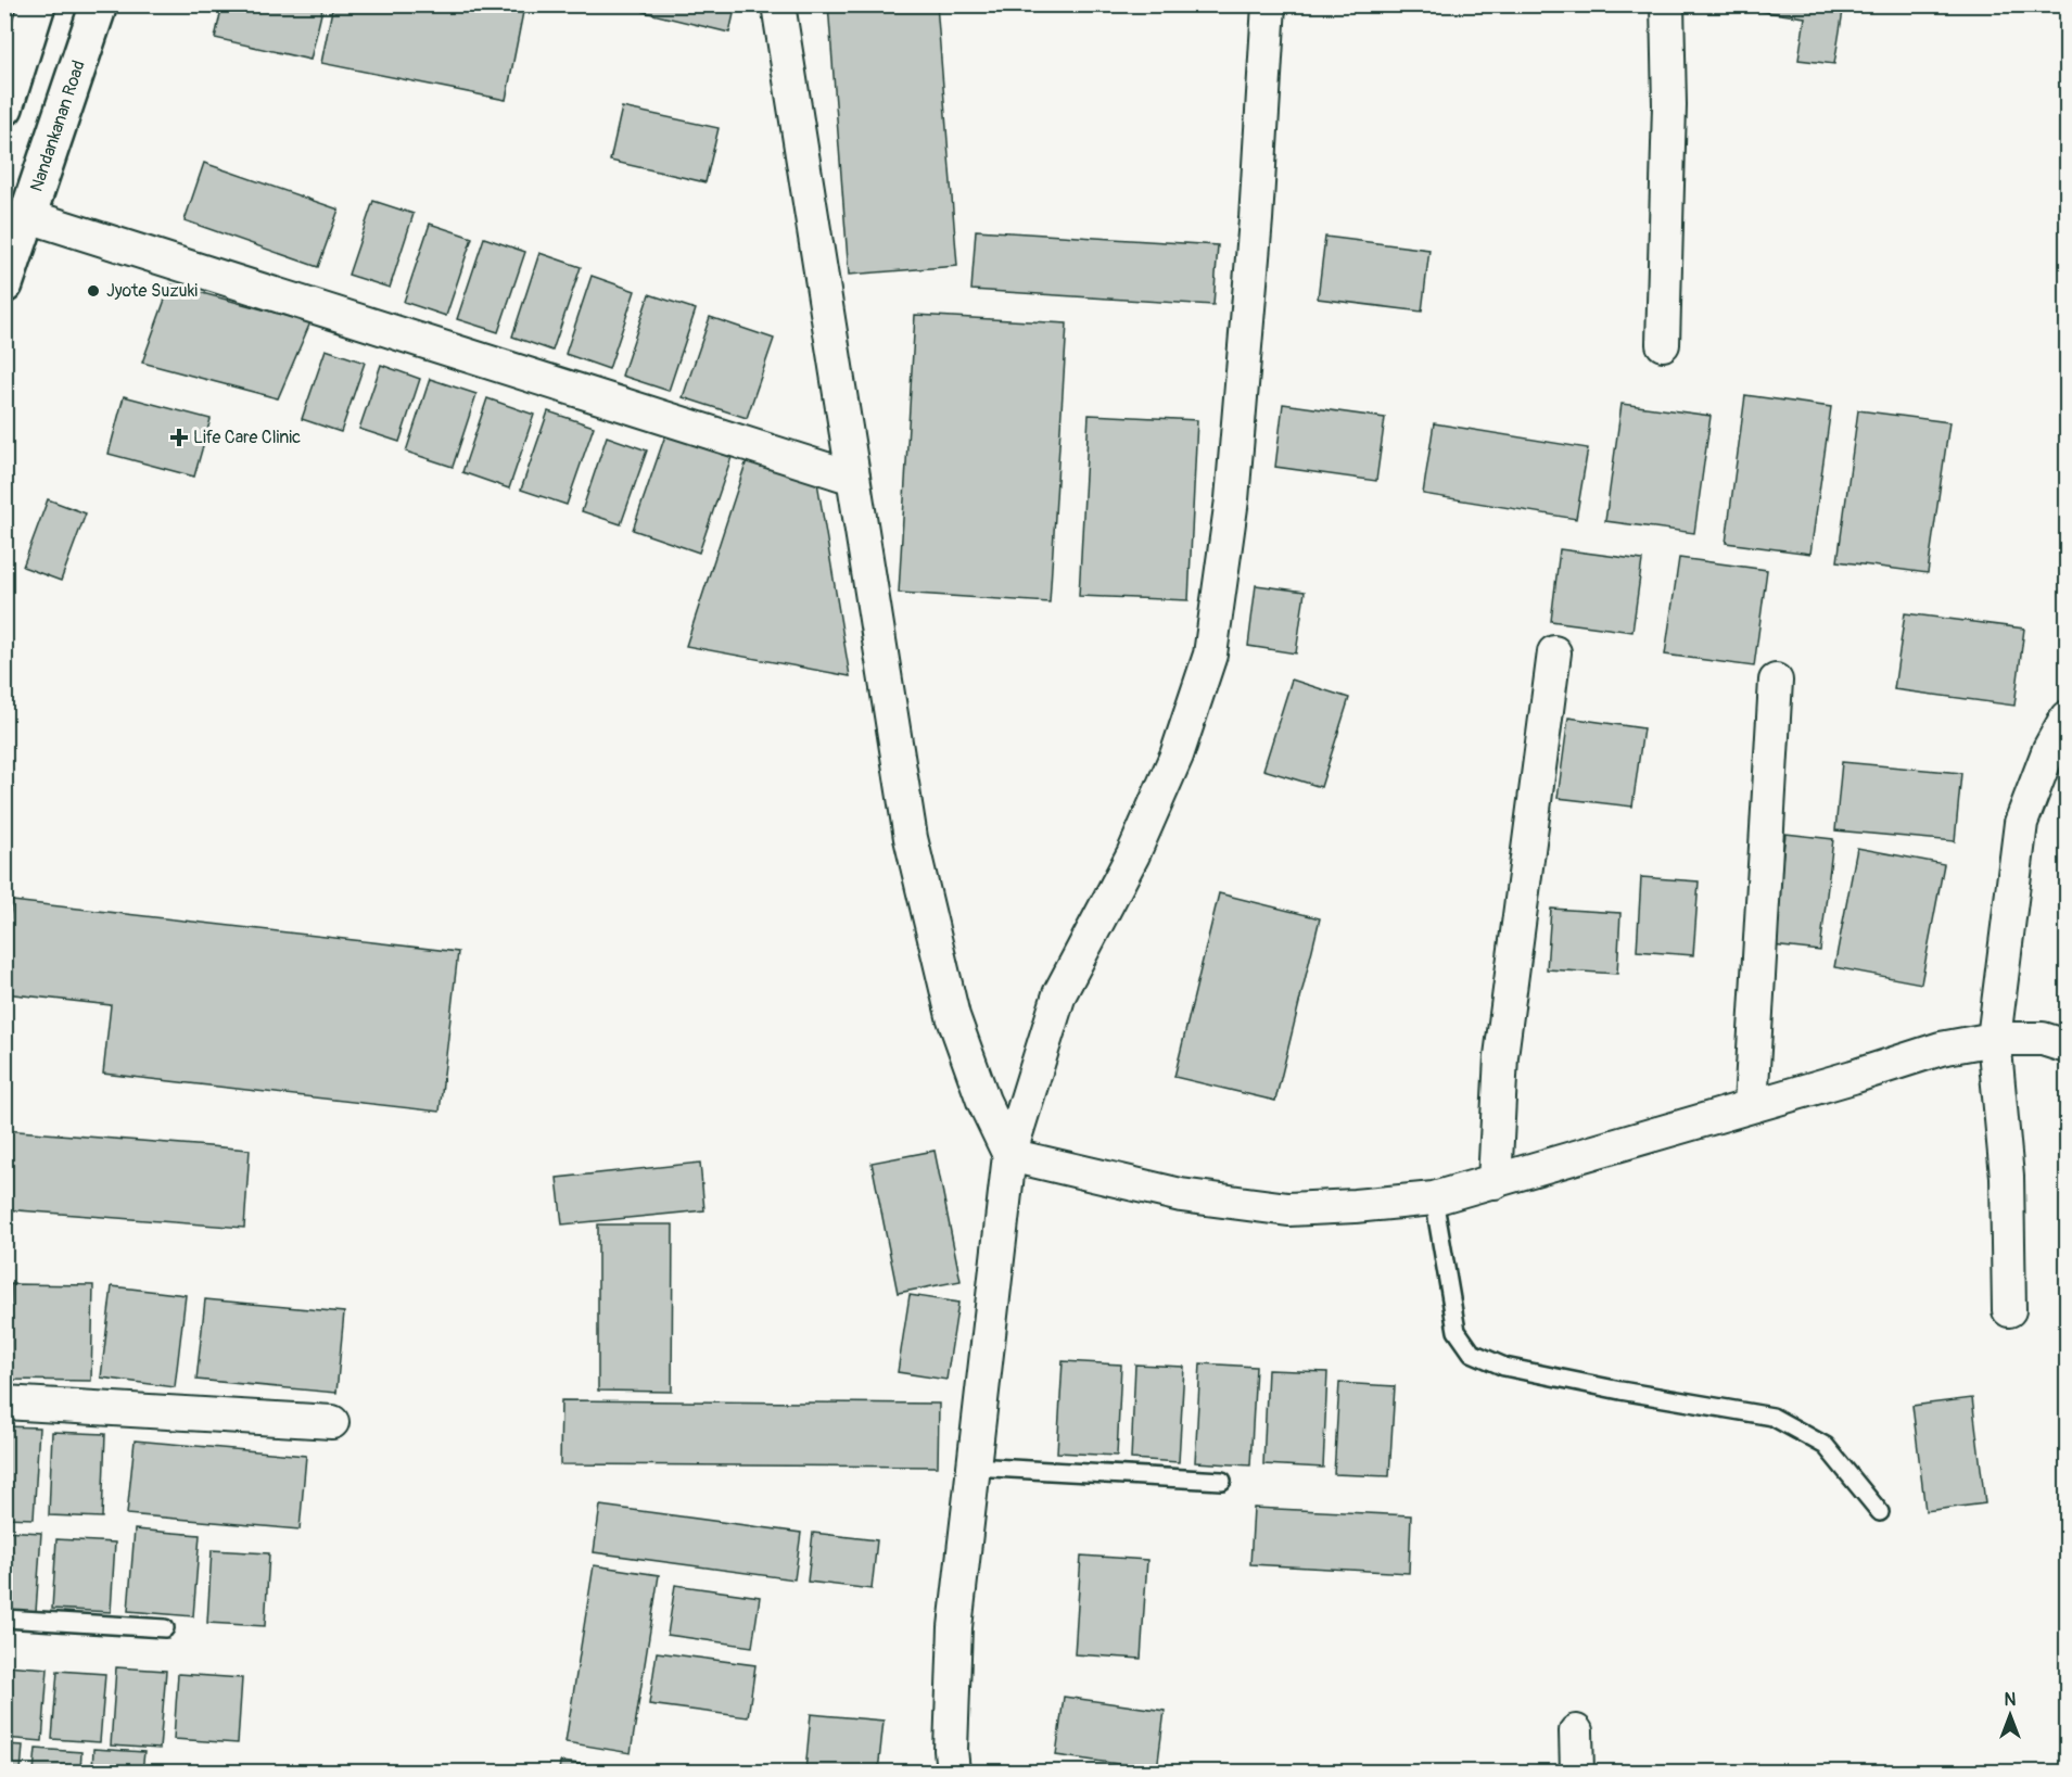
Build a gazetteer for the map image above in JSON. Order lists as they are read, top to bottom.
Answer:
{
  "streets": {
    "main road": ["Nandankanan Road"]
  },
  "places": {
    "other": ["Jyote Suzuki"],
    "health": ["Life Care Clinic"]
  },
  "north": "top"
}
